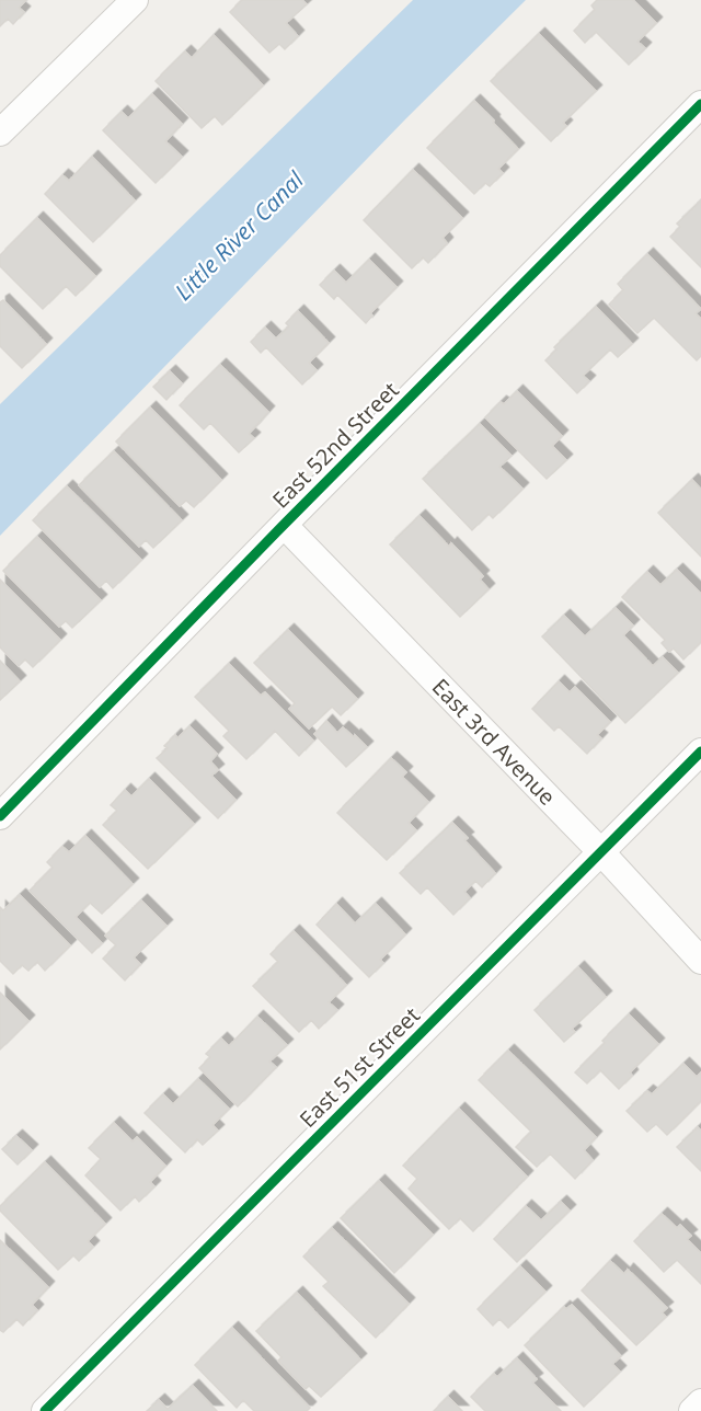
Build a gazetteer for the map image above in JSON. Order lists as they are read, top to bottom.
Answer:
{
  "streets": {
    "street": ["East 52nd Street", "East 3rd Avenue", "East 51st Street"]
  },
  "crossings": [
    ["East 52nd Street", "East 3rd Avenue"],
    ["East 3rd Avenue", "East 51st Street"]
  ],
  "water": ["Little River Canal"]
}
